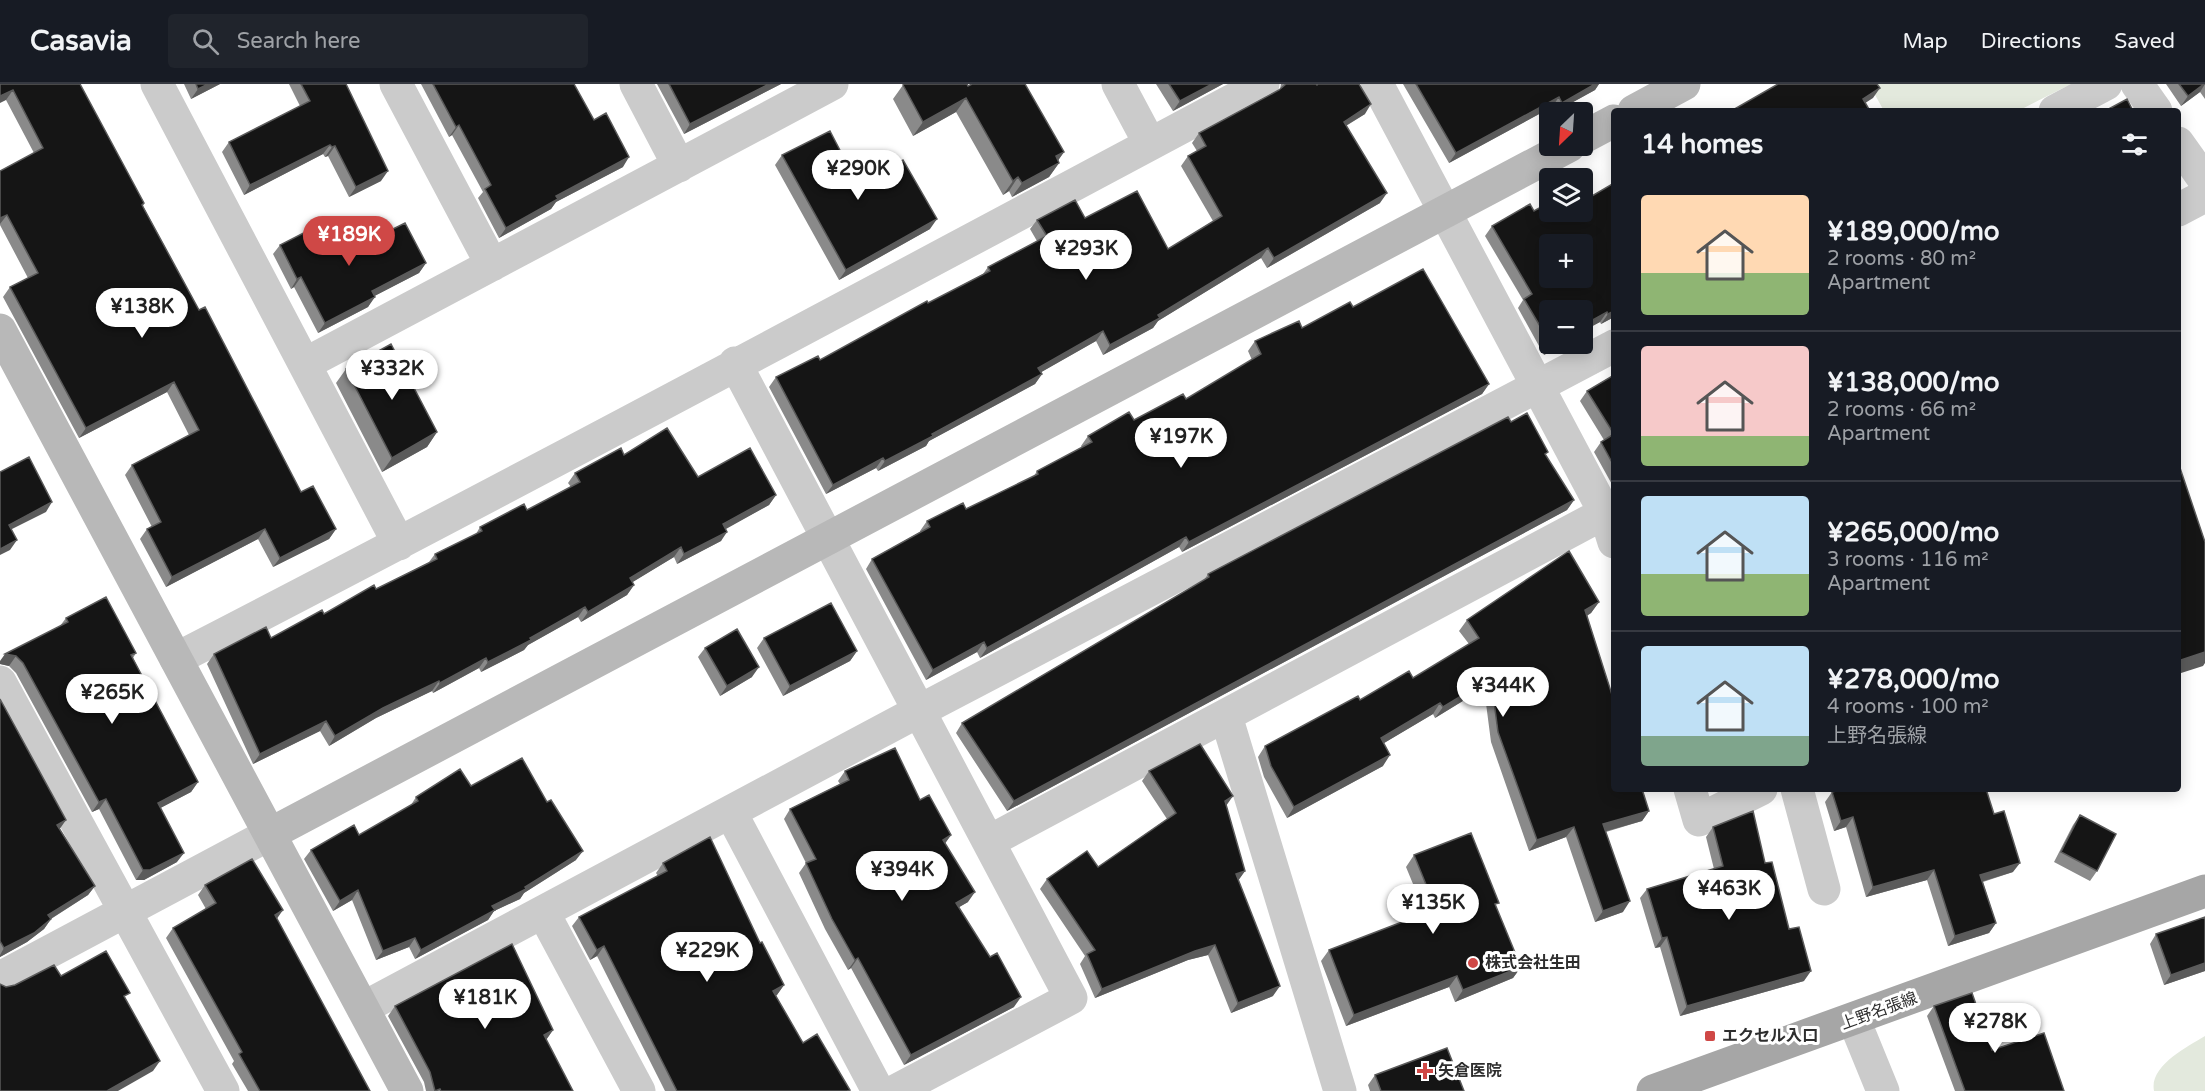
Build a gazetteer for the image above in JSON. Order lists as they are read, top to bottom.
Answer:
{
  "streets": {
    "main road": ["上野名張線"]
  },
  "places": {
    "other": ["株式会社生田"],
    "transit": ["エクセル入口"],
    "health": ["矢倉医院"]
  },
  "north": "bottom left",
  "page": {
    "header": "Casavia",
    "search": "Search here",
    "nav": ["Map", "Directions", "Saved"],
    "map_buttons": ["+", "−"],
    "heading": "14 homes",
    "price": [
      "¥290K",
      "¥189K",
      "¥293K",
      "¥138K",
      "¥332K",
      "¥197K",
      "¥344K",
      "¥265K",
      "¥394K",
      "¥463K",
      "¥135K",
      "¥229K",
      "¥181K",
      "¥278K"
    ],
    "list": [
      {
        "name": "¥189,000/mo",
        "note": "2 rooms · 80 m² · Apartment"
      },
      {
        "name": "¥138,000/mo",
        "note": "2 rooms · 66 m² · Apartment"
      },
      {
        "name": "¥265,000/mo",
        "note": "3 rooms · 116 m² · Apartment"
      },
      {
        "name": "¥278,000/mo",
        "note": "4 rooms · 100 m² · 上野名張線"
      }
    ]
  }
}
